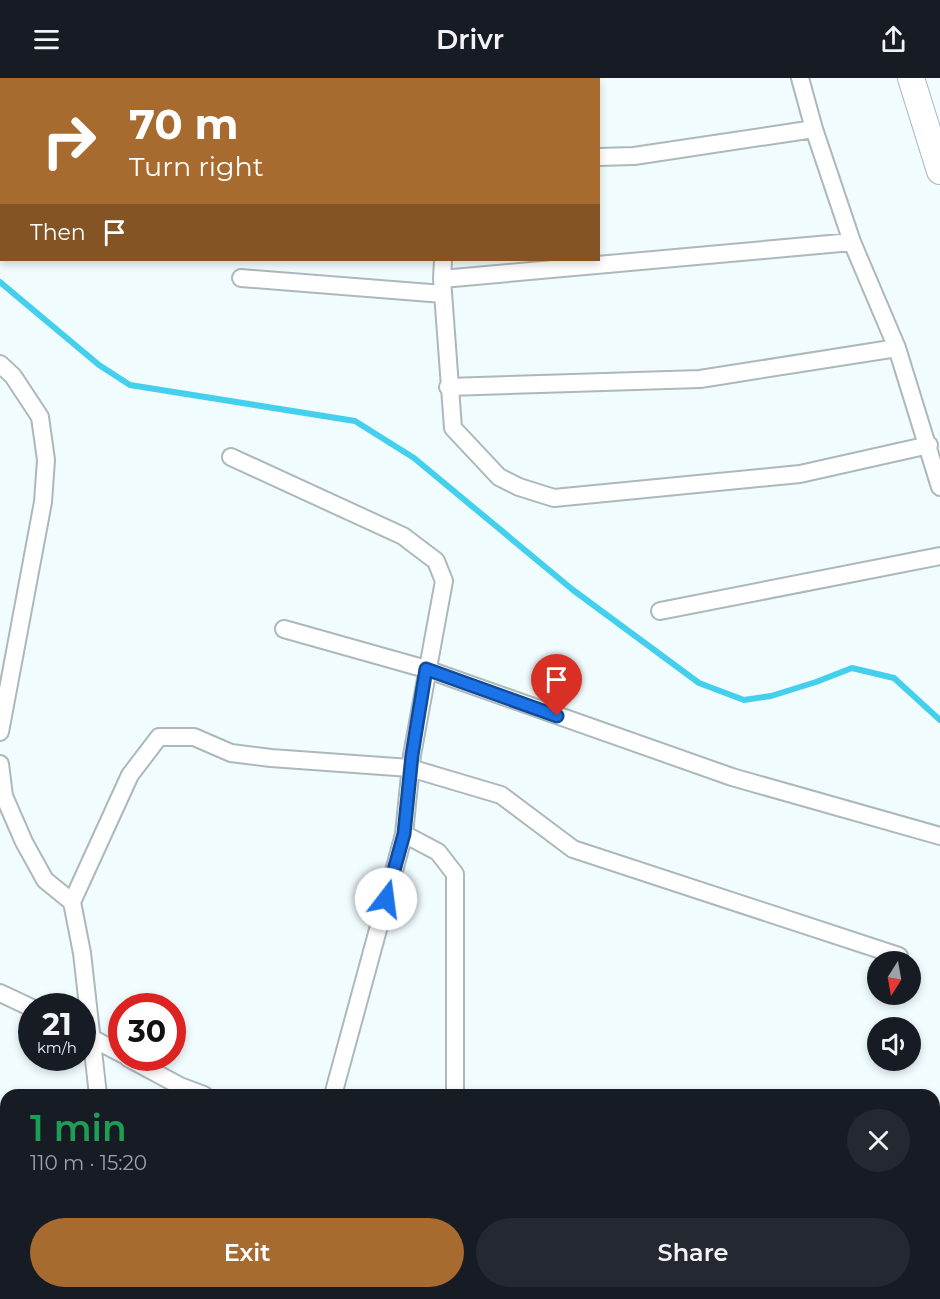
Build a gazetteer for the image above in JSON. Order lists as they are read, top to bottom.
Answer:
{
  "north": "bottom",
  "page": {
    "header": "Drivr",
    "turn": ["70 m", "Turn right"],
    "then": "Then",
    "speed": "21 km/h",
    "limit": "30",
    "heading": ["1 min", "110 m · 15:20"],
    "buttons": ["Exit", "Share"]
  }
}
